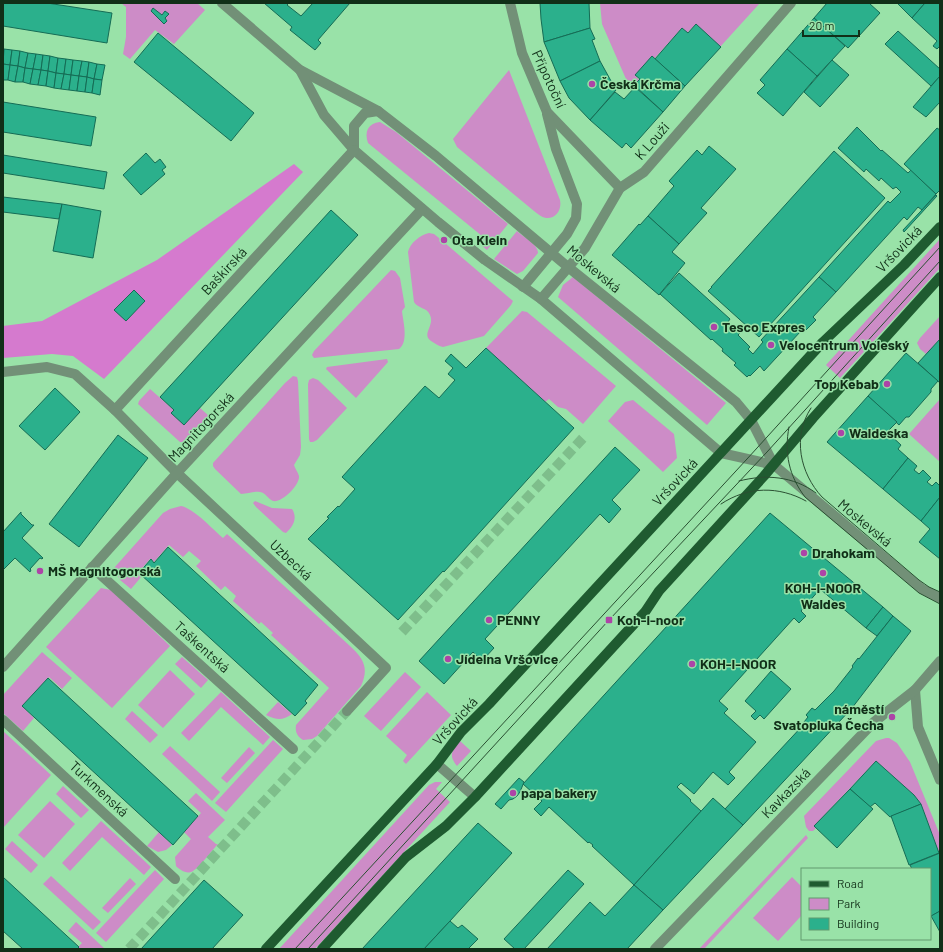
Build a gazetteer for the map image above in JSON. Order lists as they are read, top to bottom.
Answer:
{
  "streets": {
    "main road": ["Vršovická"],
    "street": [
      "Přípotoční",
      "K Louži",
      "Moskevská",
      "Baškirská",
      "Magnitogorská",
      "Uzbecká",
      "Taškentská",
      "Turkmenská",
      "Kavkazská"
    ]
  },
  "crossings": [
    ["Přípotoční", "K Louži"],
    ["K Louži", "Moskevská"],
    ["Vršovická", "Moskevská"],
    ["Moskevská", "Baškirská"],
    ["Moskevská", "Magnitogorská"],
    ["Magnitogorská", "Uzbecká"],
    ["Magnitogorská", "Taškentská"]
  ],
  "places": {
    "other": [
      "Česká Krčma",
      "Ota Klein",
      "Tesco Expres",
      "Velocentrum Voleský",
      "Top Kebab",
      "Waldeska",
      "Drahokam",
      "MŠ Magnitogorská",
      "KOH-I-NOOR Waldes",
      "PENNY",
      "Jídelna Vršovice",
      "KOH-I-NOOR",
      "náměstí Svatopluka Čecha",
      "papa bakery"
    ],
    "transit": ["Koh-i-noor"]
  },
  "legend": ["Road", "Park", "Building"],
  "scale_bar": "20 m"
}
